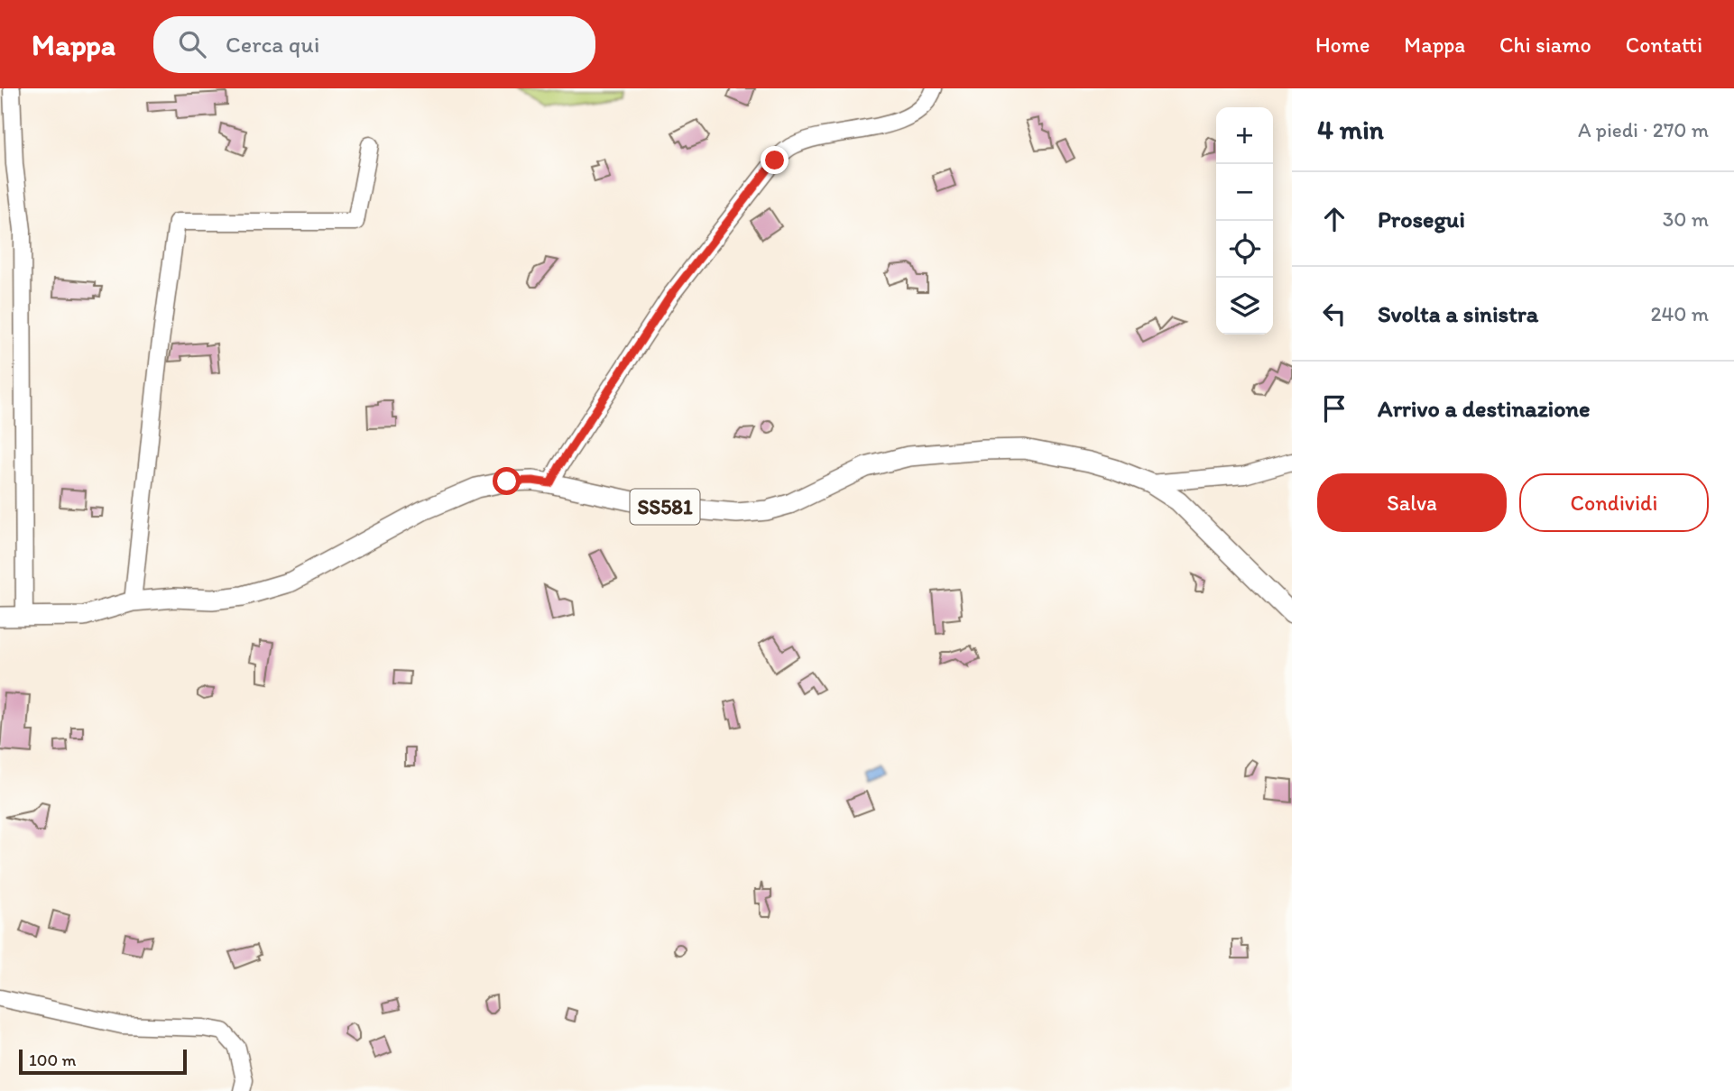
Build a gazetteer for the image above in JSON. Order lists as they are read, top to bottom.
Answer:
{
  "streets": {
    "main road": ["SS581"]
  },
  "scale_bar": "100 m",
  "page": {
    "header": "Mappa",
    "search": "Cerca qui",
    "nav": [
      "Home",
      "Mappa",
      "Chi siamo",
      "Contatti"
    ],
    "heading": ["4 min", "A piedi · 270 m"],
    "map_buttons": ["+", "−"],
    "list": [
      ["Prosegui", "30 m"],
      ["Svolta a sinistra", "240 m"],
      "Arrivo a destinazione"
    ],
    "buttons": ["Salva", "Condividi"],
    "scale": "100 m"
  }
}
